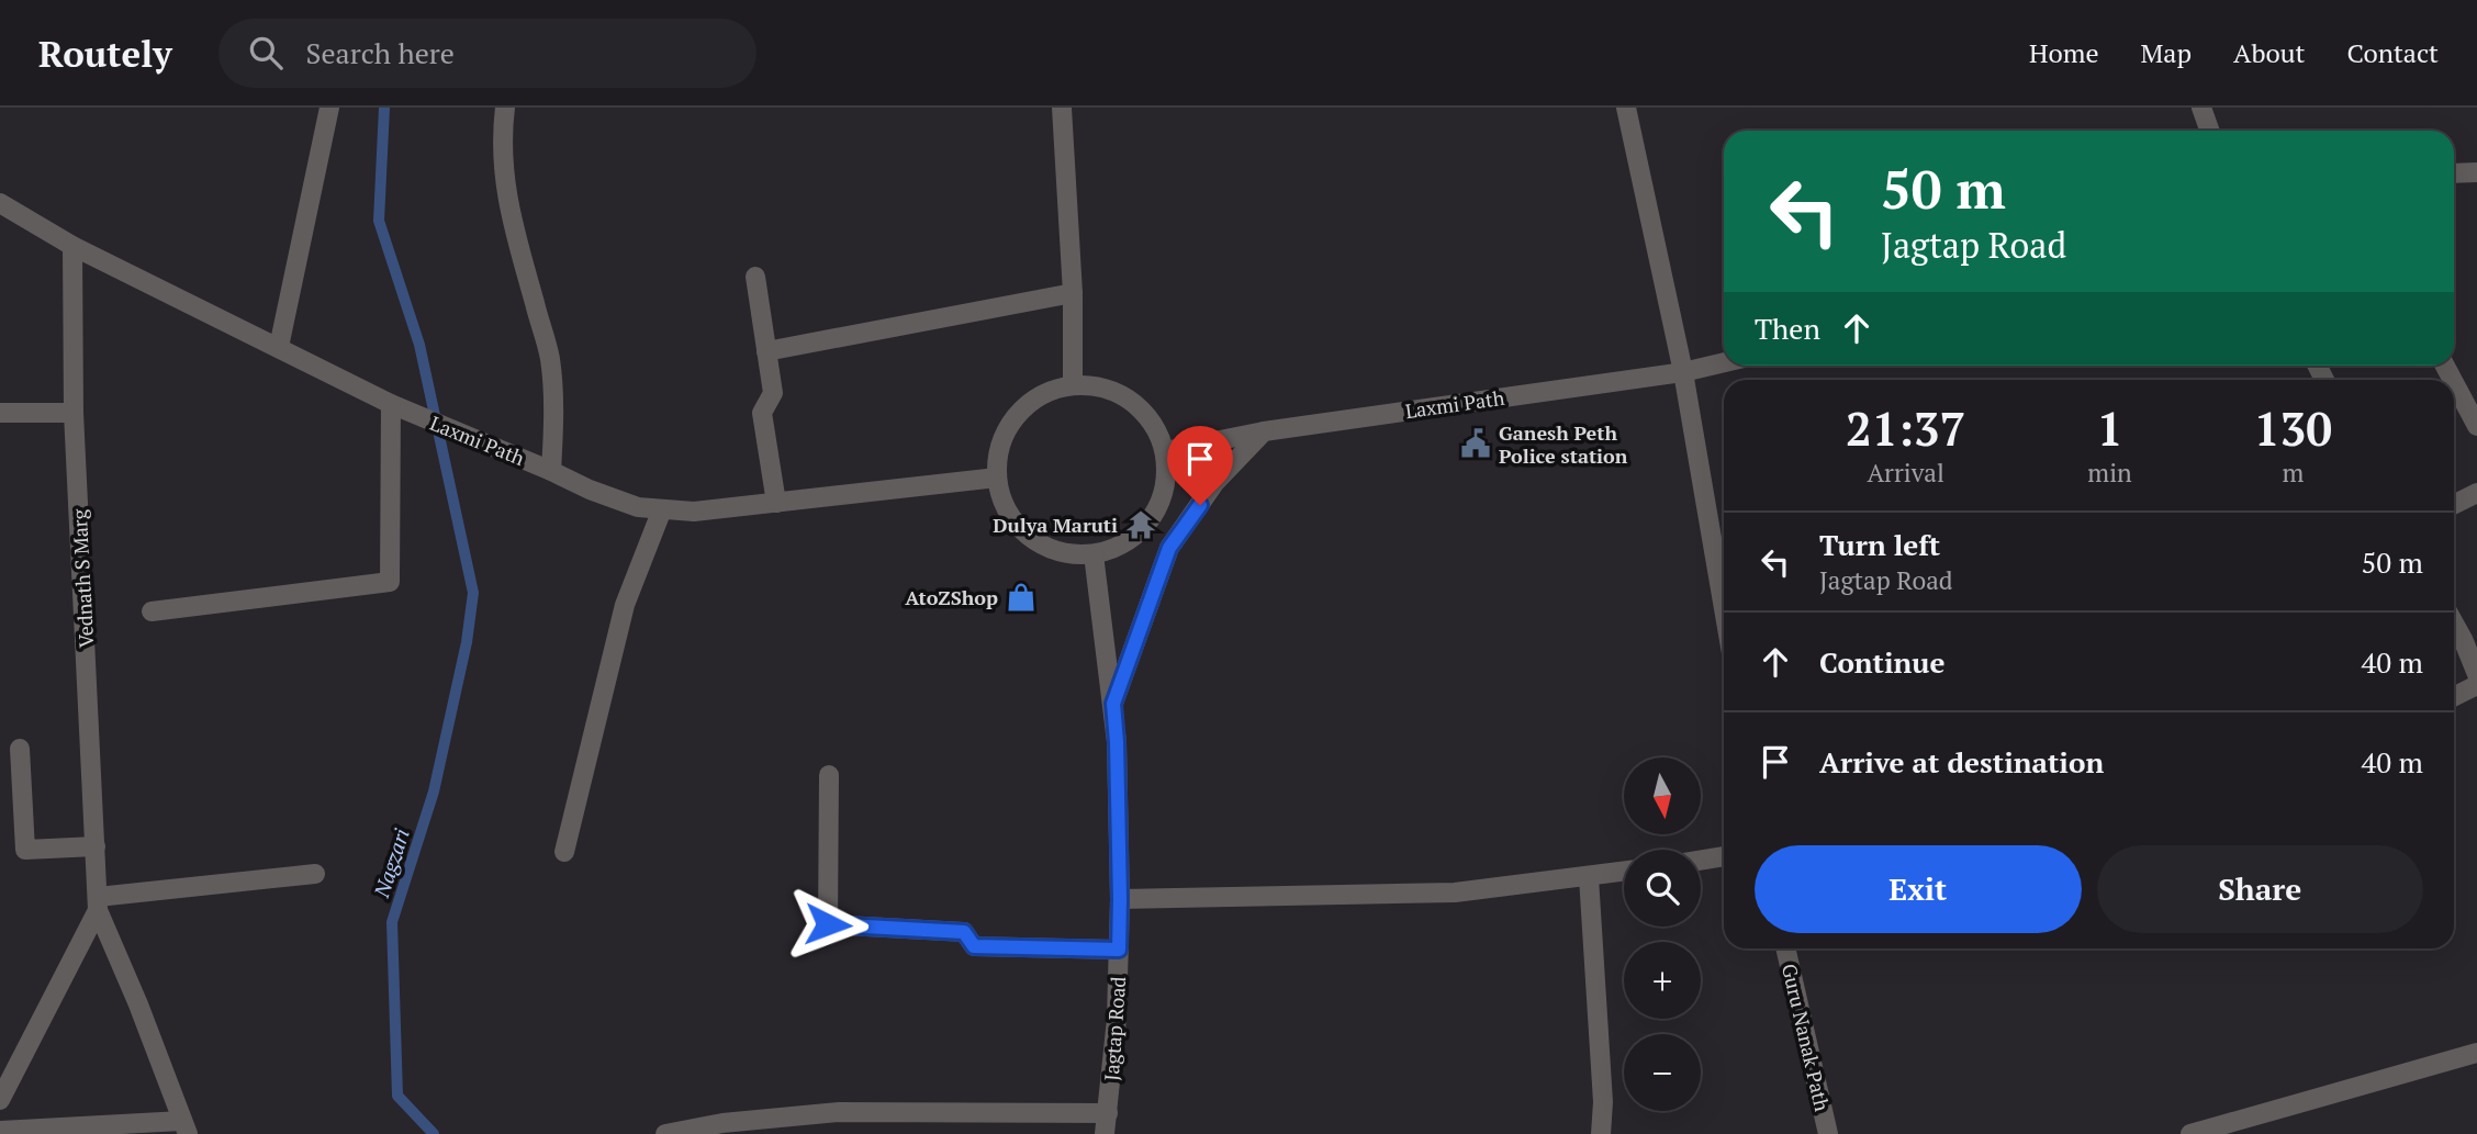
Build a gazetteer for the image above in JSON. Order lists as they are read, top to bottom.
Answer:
{
  "streets": {
    "street": [
      "Laxmi Path",
      "Vednath S Marg",
      "Jagtap Road",
      "Guru Nanak Path"
    ]
  },
  "crossings": [
    ["Laxmi Path", "Vednath S Marg"],
    ["Laxmi Path", "Jagtap Road"]
  ],
  "water": ["Nagzari"],
  "places": {
    "public building": ["Ganesh Peth Police station"],
    "temple": ["Dulya Maruti"],
    "shop": ["AtoZShop"]
  },
  "north": "bottom",
  "page": {
    "header": "Routely",
    "search": "Search here",
    "nav": [
      "Home",
      "Map",
      "About",
      "Contact"
    ],
    "turn": ["50 m", "Jagtap Road"],
    "then": "Then",
    "eta": [
      "21:37",
      "Arrival",
      "1",
      "min",
      "130",
      "m"
    ],
    "list": [
      {
        "name": "Turn left",
        "note": "Jagtap Road",
        "value": "50 m"
      },
      {
        "name": "Continue",
        "value": "40 m"
      },
      {
        "name": "Arrive at destination",
        "value": "40 m"
      }
    ],
    "map_buttons": ["+", "−"],
    "buttons": ["Exit", "Share"]
  }
}
